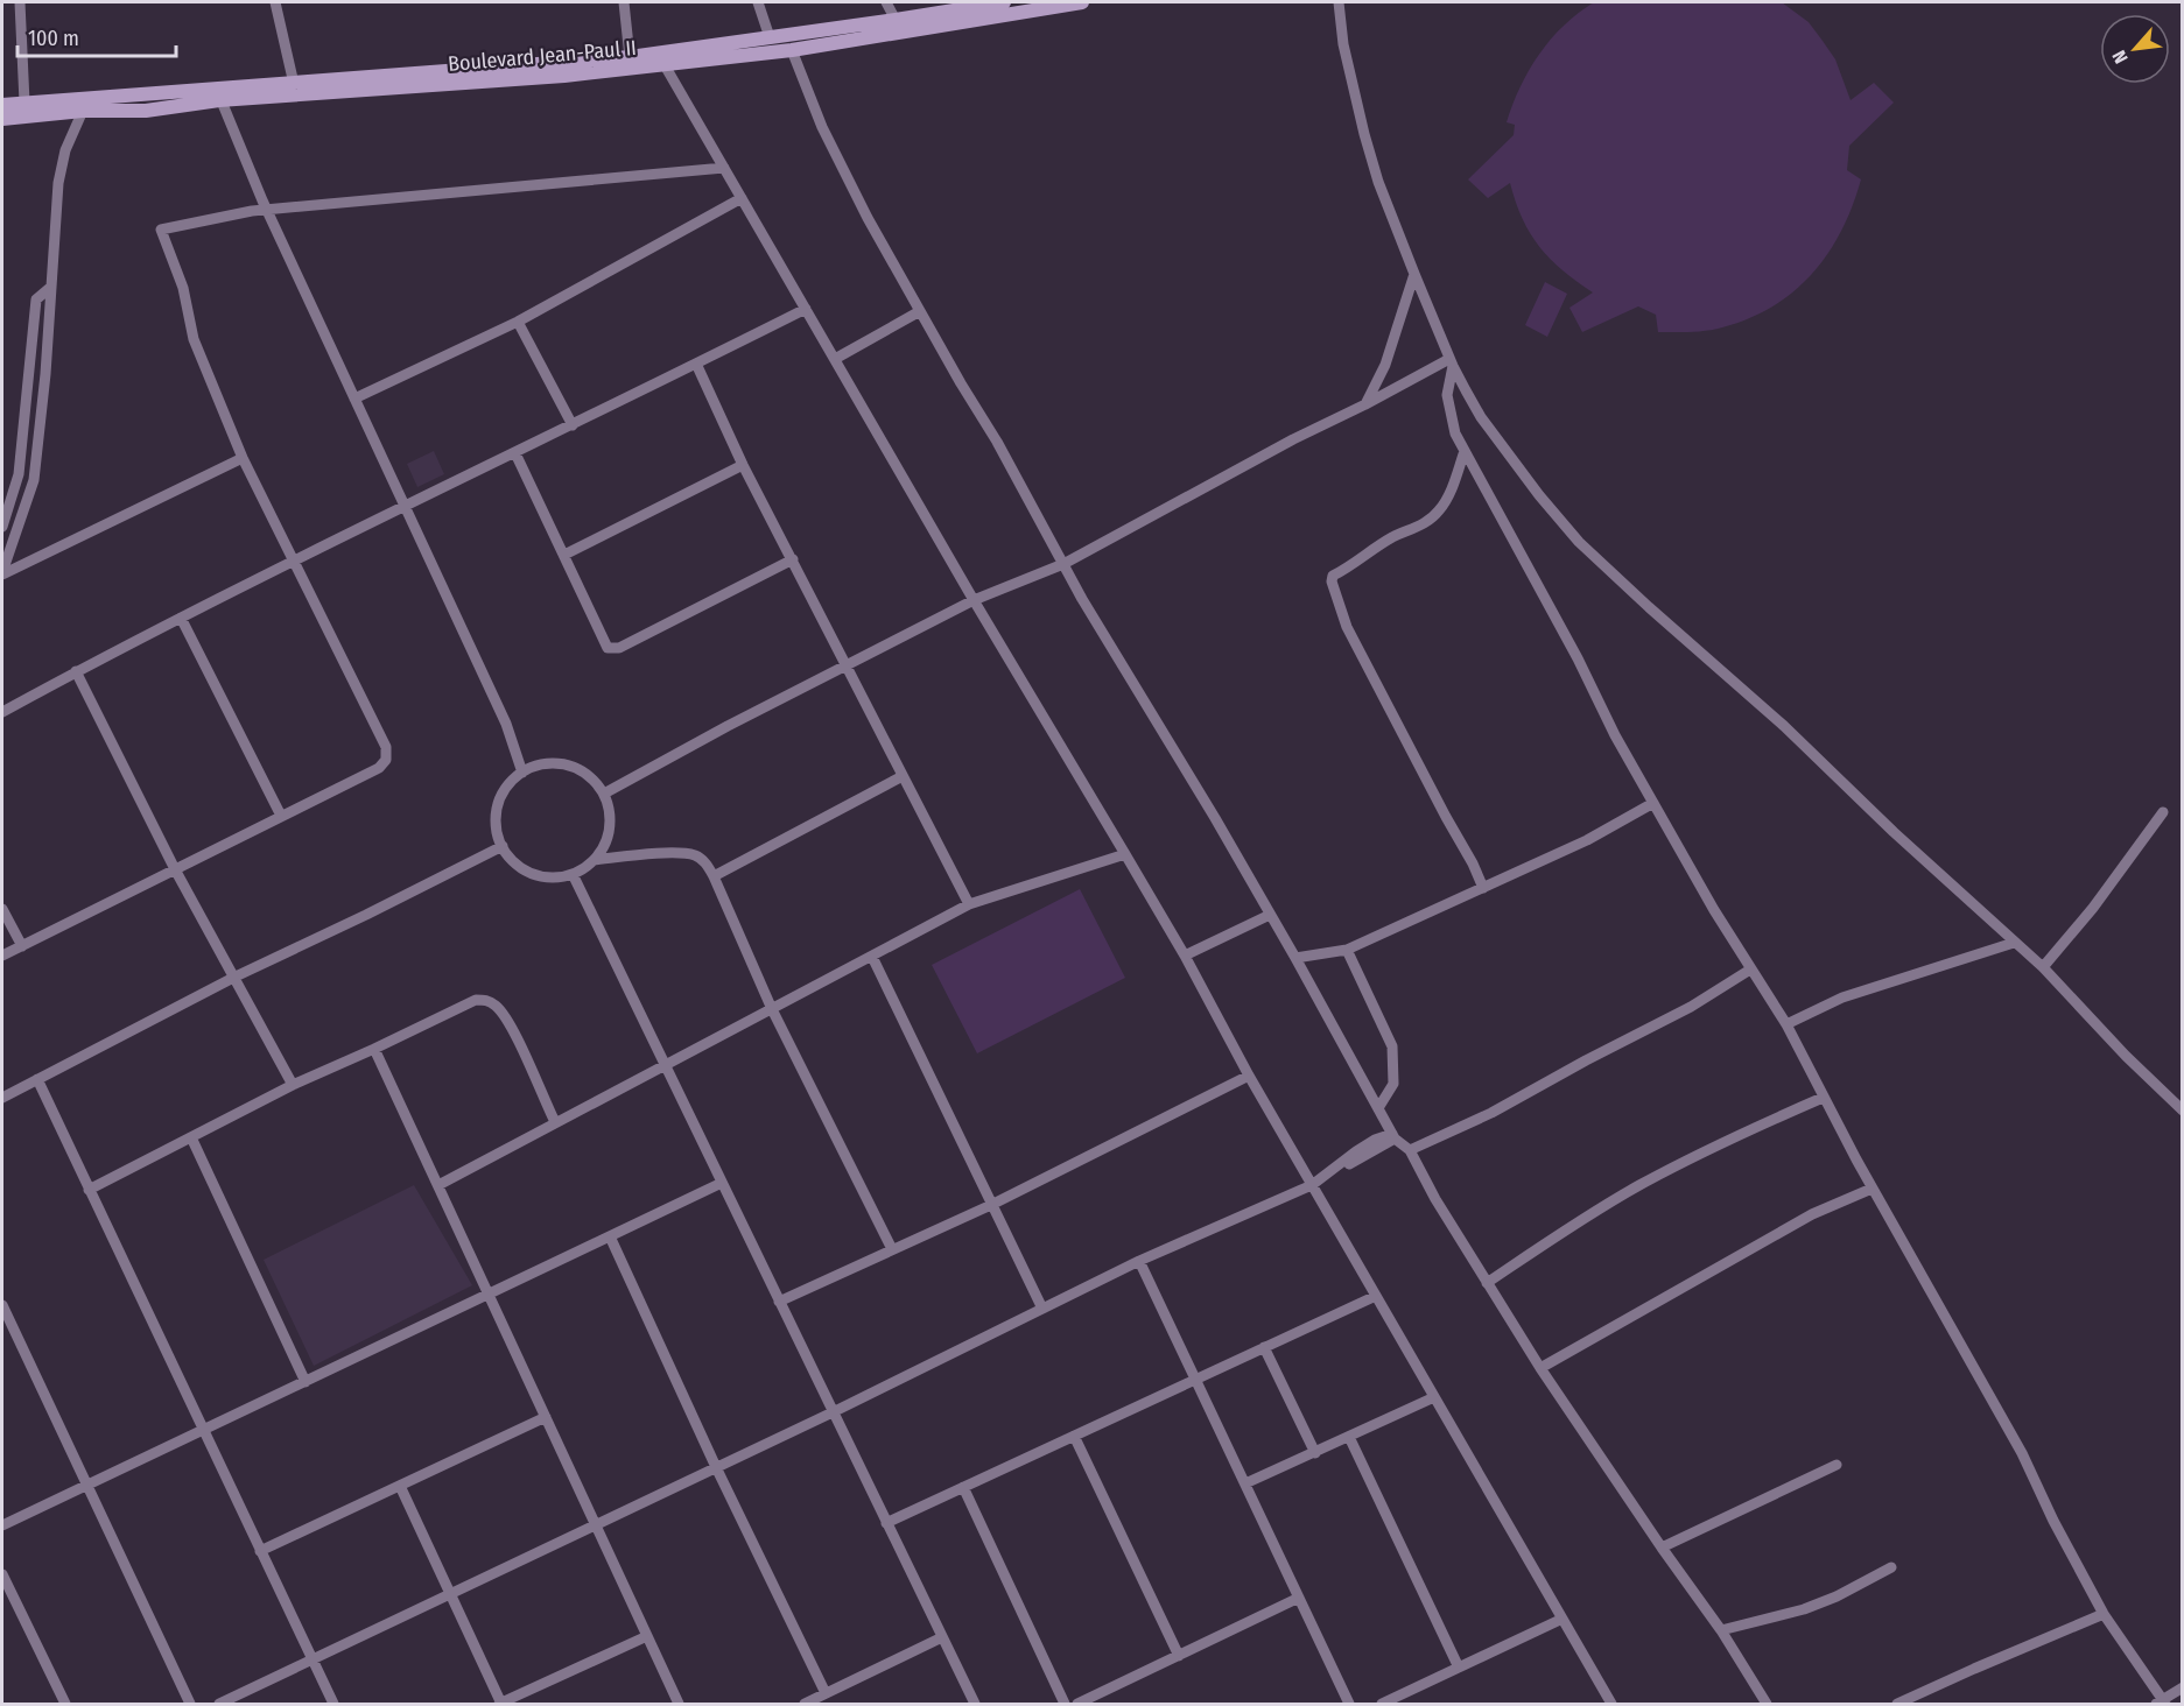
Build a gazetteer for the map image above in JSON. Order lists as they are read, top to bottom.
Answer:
{
  "streets": {
    "main road": ["Boulevard Jean-Paul II"]
  },
  "scale_bar": "100 m",
  "north": "bottom left"
}
